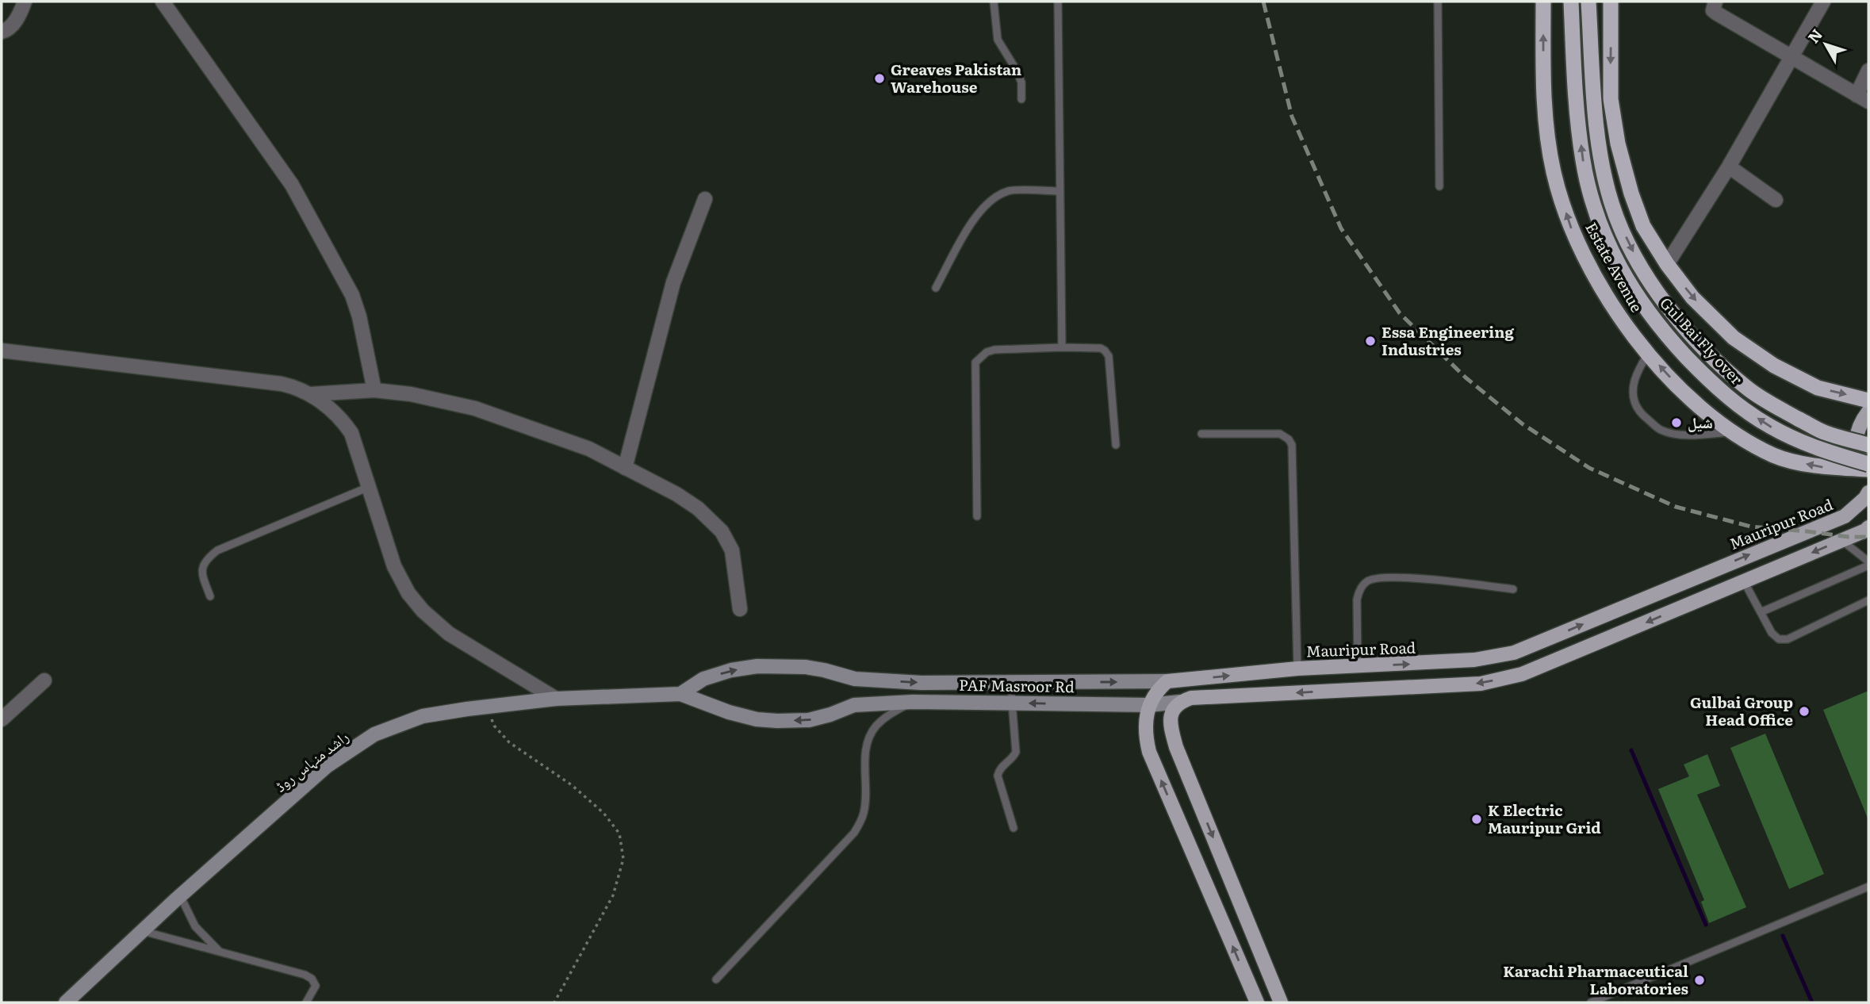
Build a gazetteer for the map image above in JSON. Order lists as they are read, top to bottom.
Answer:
{
  "streets": {
    "highway": ["Estate Avenue", "Gul Bai Fly over"],
    "main road": ["Mauripur Road", "PAF Masroor Rd", "راشد منہاس روڈ"]
  },
  "crossings": [
    ["Mauripur Road", "PAF Masroor Rd"],
    ["PAF Masroor Rd", "راشد منہاس روڈ"]
  ],
  "places": [
    "Greaves Pakistan Warehouse",
    "Essa Engineering Industries",
    "شیل",
    "Gulbai Group Head Office",
    "K Electric Mauripur Grid",
    "Karachi Pharmaceutical Laboratories"
  ],
  "north": "top left"
}
